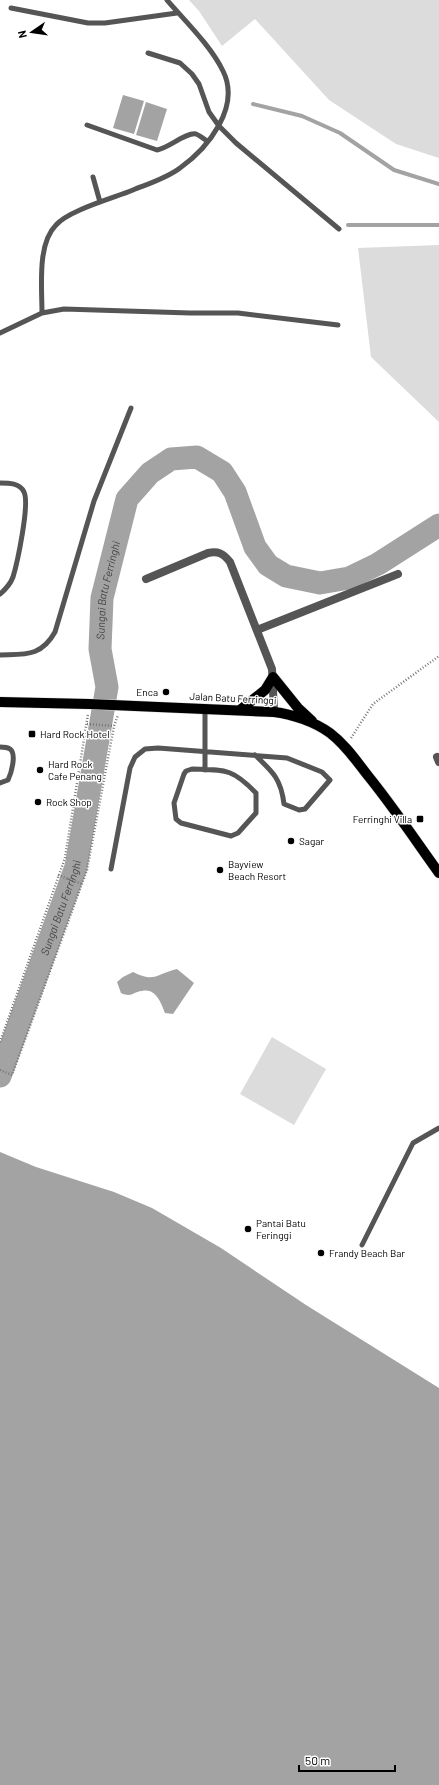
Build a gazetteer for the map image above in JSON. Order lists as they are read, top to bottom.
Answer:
{
  "streets": {
    "main road": ["Jalan Batu Ferringgi"]
  },
  "water": ["Sungai Batu Ferringhi"],
  "places": {
    "other": [
      "Enca",
      "Hard Rock Cafe Penang",
      "Rock Shop",
      "Sagar",
      "Bayview Beach Resort",
      "Pantai Batu Feringgi",
      "Frandy Beach Bar"
    ],
    "transit": ["Hard Rock Hotel", "Ferringhi Villa"]
  },
  "scale_bar": "50 m",
  "north": "left"
}
